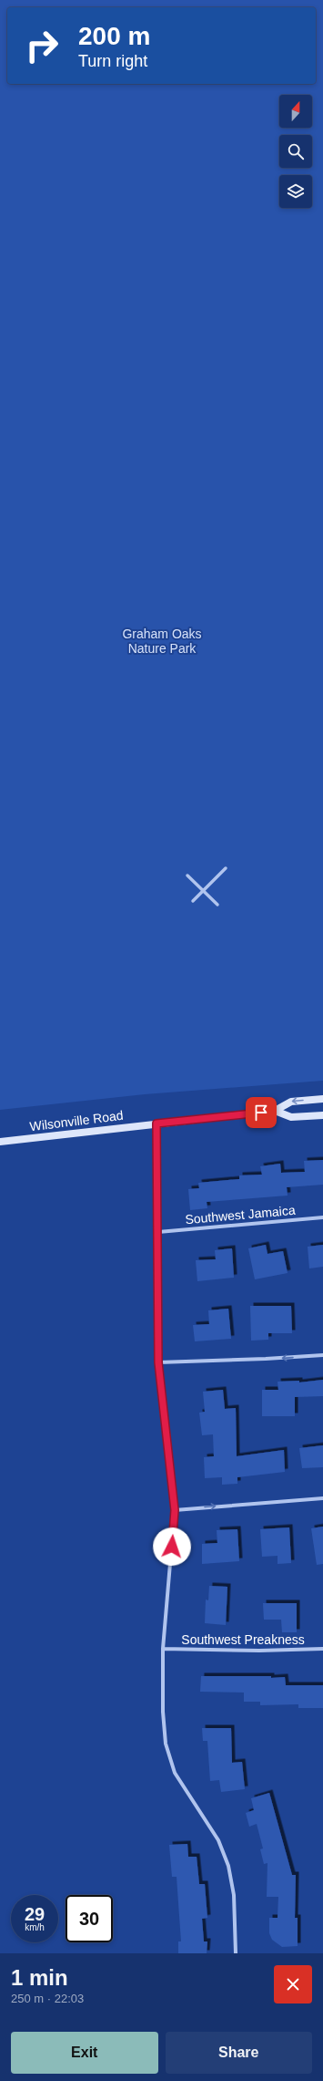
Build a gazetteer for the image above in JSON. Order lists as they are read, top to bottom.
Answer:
{
  "streets": {
    "main road": ["Wilsonville Road"],
    "street": ["Southwest Jamaica", "Southwest Preakness"]
  },
  "parks": ["Graham Oaks Nature Park"],
  "north": "top",
  "page": {
    "turn": ["200 m", "Turn right"],
    "speed": "29 km/h",
    "limit": "30",
    "heading": ["1 min", "250 m · 22:03"],
    "buttons": ["Exit", "Share"]
  }
}
